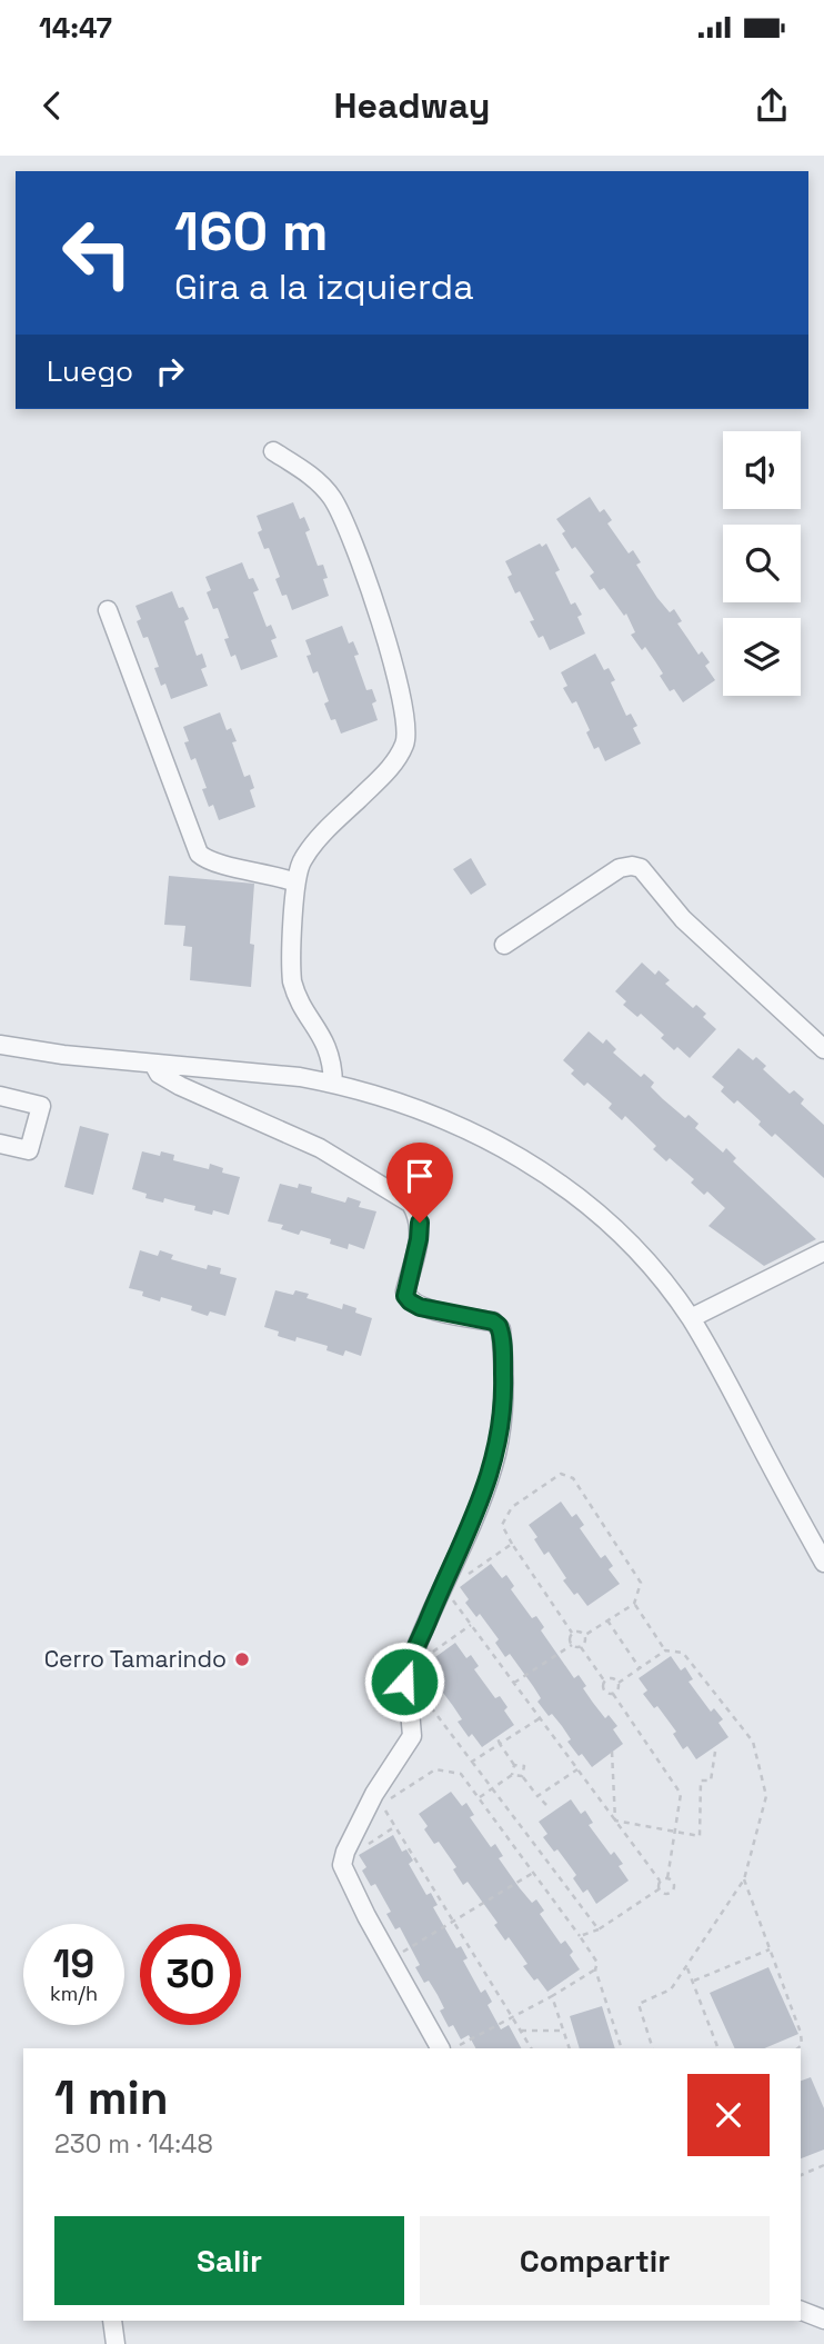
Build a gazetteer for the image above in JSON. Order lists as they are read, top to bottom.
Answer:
{
  "places": ["Cerro Tamarindo"],
  "page": {
    "status": "14:47",
    "header": "Headway",
    "turn": ["160 m", "Gira a la izquierda"],
    "then": "Luego",
    "speed": "19 km/h",
    "limit": "30",
    "heading": ["1 min", "230 m · 14:48"],
    "buttons": ["Salir", "Compartir"]
  }
}
